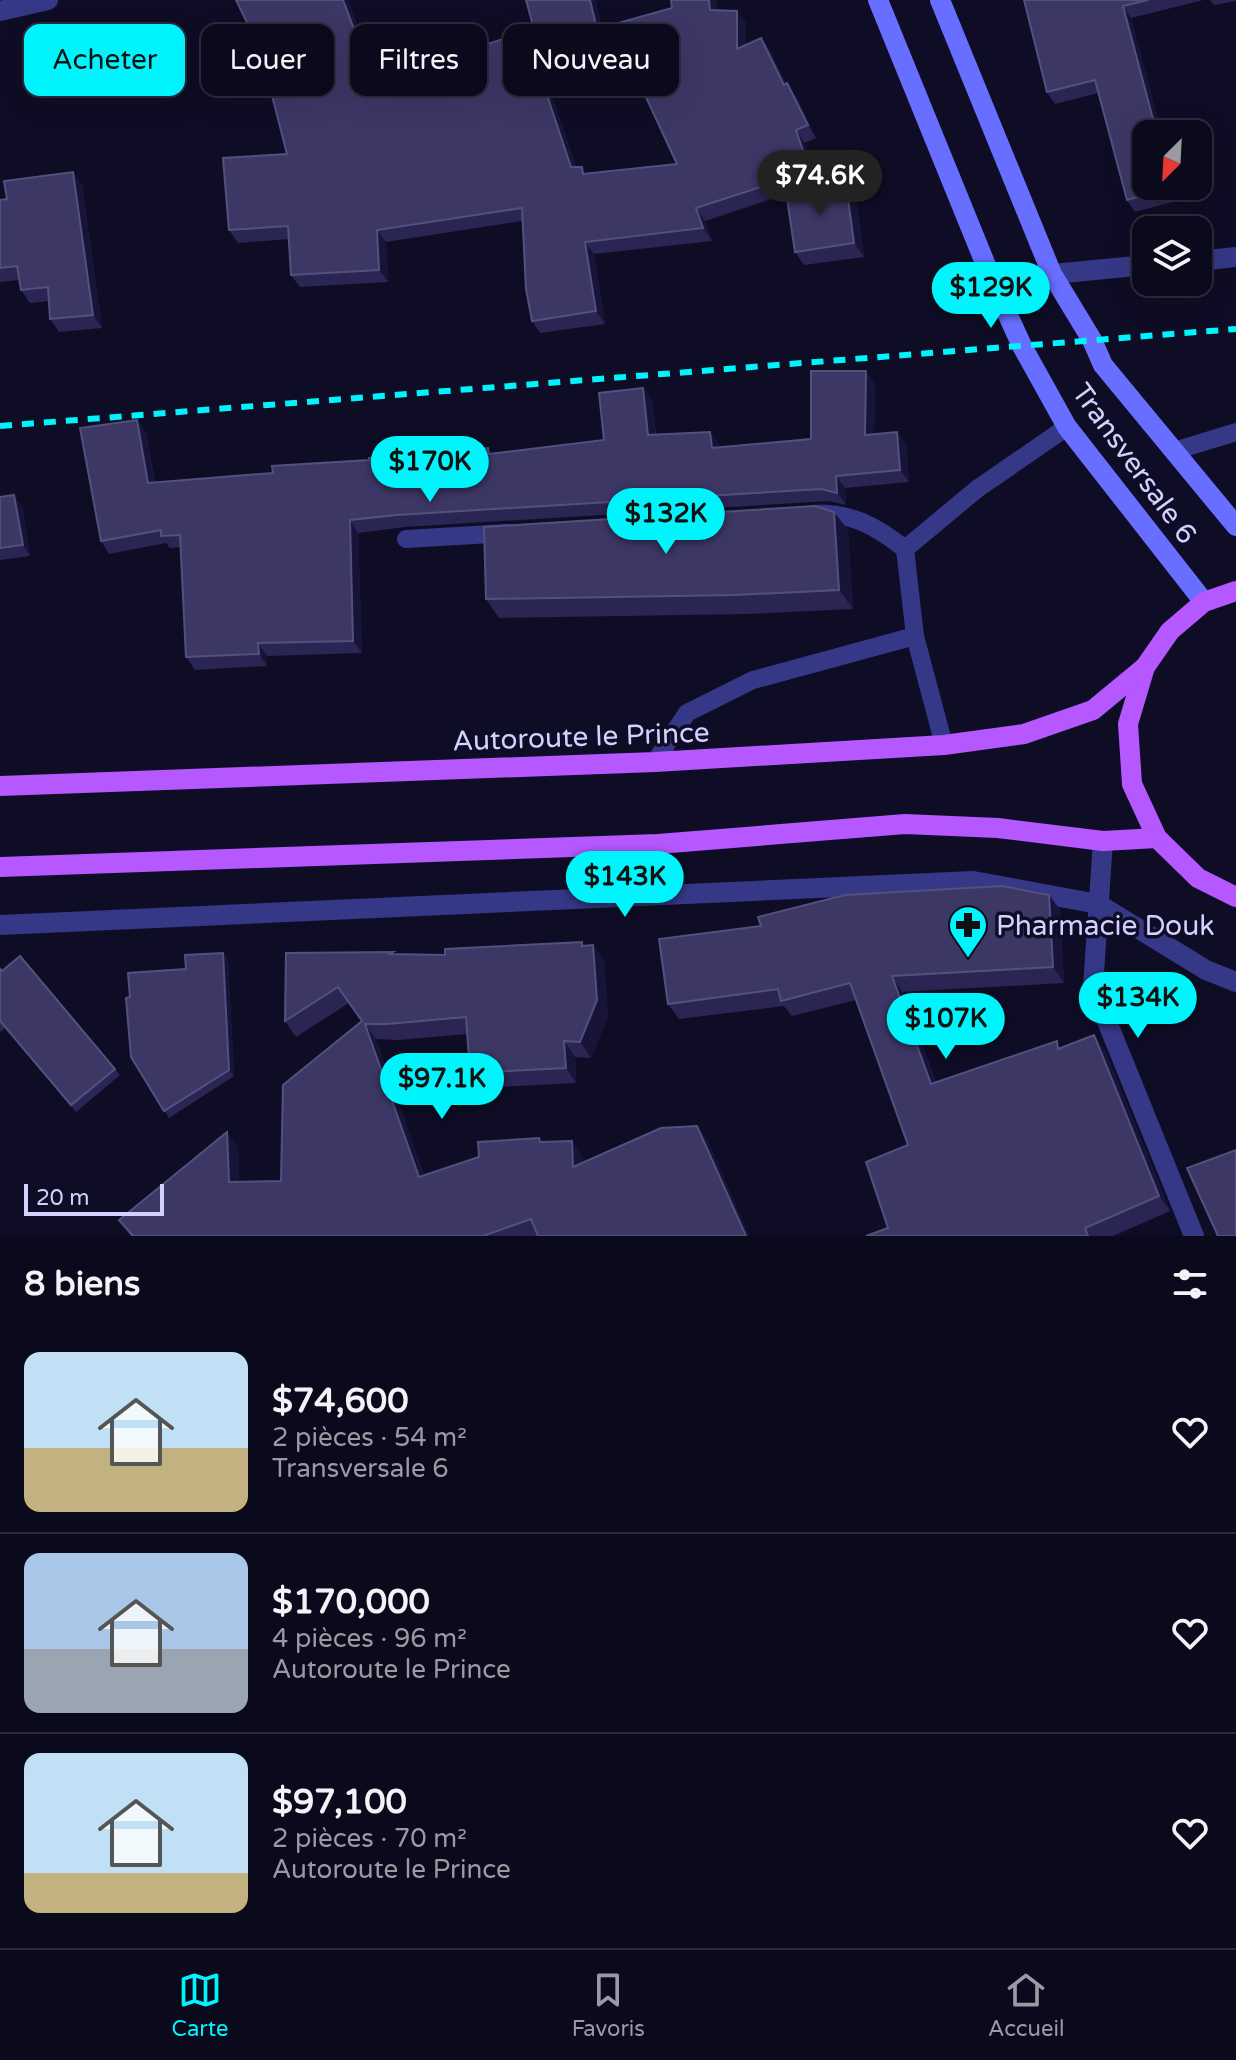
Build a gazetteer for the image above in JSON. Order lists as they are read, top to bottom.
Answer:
{
  "streets": {
    "main road": ["Transversale 6", "Autoroute le Prince"]
  },
  "places": {
    "pharmacy": ["Pharmacie Douk"]
  },
  "scale_bar": "20 m",
  "north": "bottom left",
  "page": {
    "chip": [
      "Acheter",
      "Louer",
      "Filtres",
      "Nouveau"
    ],
    "price": [
      "$74.6K",
      "$129K",
      "$170K",
      "$132K",
      "$143K",
      "$134K",
      "$107K",
      "$97.1K"
    ],
    "scale": "20 m",
    "heading": "8 biens",
    "list": [
      {
        "name": "$74,600",
        "note": "2 pièces · 54 m² · Transversale 6"
      },
      {
        "name": "$170,000",
        "note": "4 pièces · 96 m² · Autoroute le Prince"
      },
      {
        "name": "$97,100",
        "note": "2 pièces · 70 m² · Autoroute le Prince"
      }
    ],
    "tabs": ["Carte", "Favoris", "Accueil"]
  }
}
